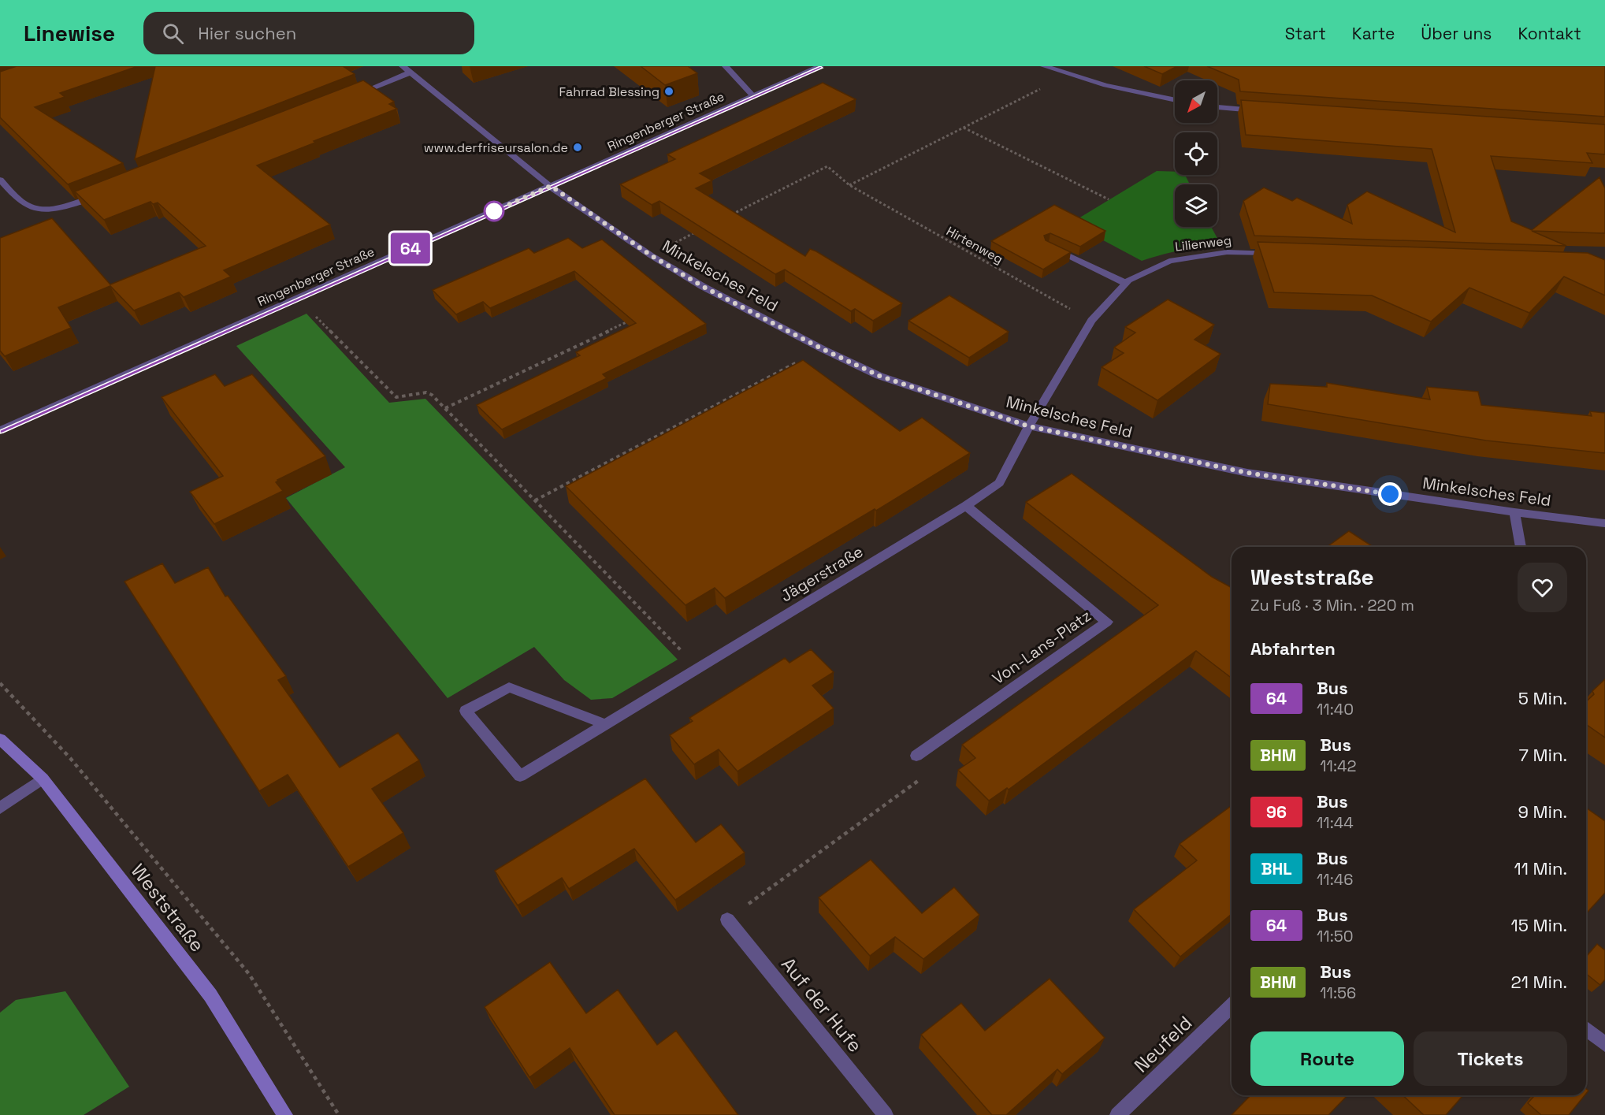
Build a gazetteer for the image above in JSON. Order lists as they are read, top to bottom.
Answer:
{
  "streets": {
    "main road": ["Weststraße"],
    "street": [
      "Ringenberger Straße",
      "Lilienweg",
      "Minkelsches Feld",
      "Jägerstraße",
      "Von-Lans-Platz",
      "Auf der Hufe",
      "Neufeld"
    ],
    "path": ["Hirtenweg"]
  },
  "crossings": [
    ["Ringenberger Straße", "Minkelsches Feld"],
    ["Lilienweg", "Hirtenweg"],
    ["Lilienweg", "Minkelsches Feld"],
    ["Lilienweg", "Jägerstraße"],
    ["Minkelsches Feld", "Jägerstraße"],
    ["Jägerstraße", "Von-Lans-Platz"]
  ],
  "places": ["Fahrrad Blessing", "www.derfriseursalon.de"],
  "lines": ["bus line 64"],
  "north": "bottom left",
  "page": {
    "header": "Linewise",
    "search": "Hier suchen",
    "nav": [
      "Start",
      "Karte",
      "Über uns",
      "Kontakt"
    ],
    "on_map": "64",
    "heading": [
      ["Weststraße", "Zu Fuß · 3 Min. · 220 m"],
      "Abfahrten"
    ],
    "list": [
      {
        "mark": "64",
        "name": "Bus",
        "note": "11:40",
        "value": "5 Min."
      },
      {
        "mark": "BHM",
        "name": "Bus",
        "note": "11:42",
        "value": "7 Min."
      },
      {
        "mark": "96",
        "name": "Bus",
        "note": "11:44",
        "value": "9 Min."
      },
      {
        "mark": "BHL",
        "name": "Bus",
        "note": "11:46",
        "value": "11 Min."
      },
      {
        "mark": "64",
        "name": "Bus",
        "note": "11:50",
        "value": "15 Min."
      },
      {
        "mark": "BHM",
        "name": "Bus",
        "note": "11:56",
        "value": "21 Min."
      }
    ],
    "buttons": ["Route", "Tickets"]
  }
}
